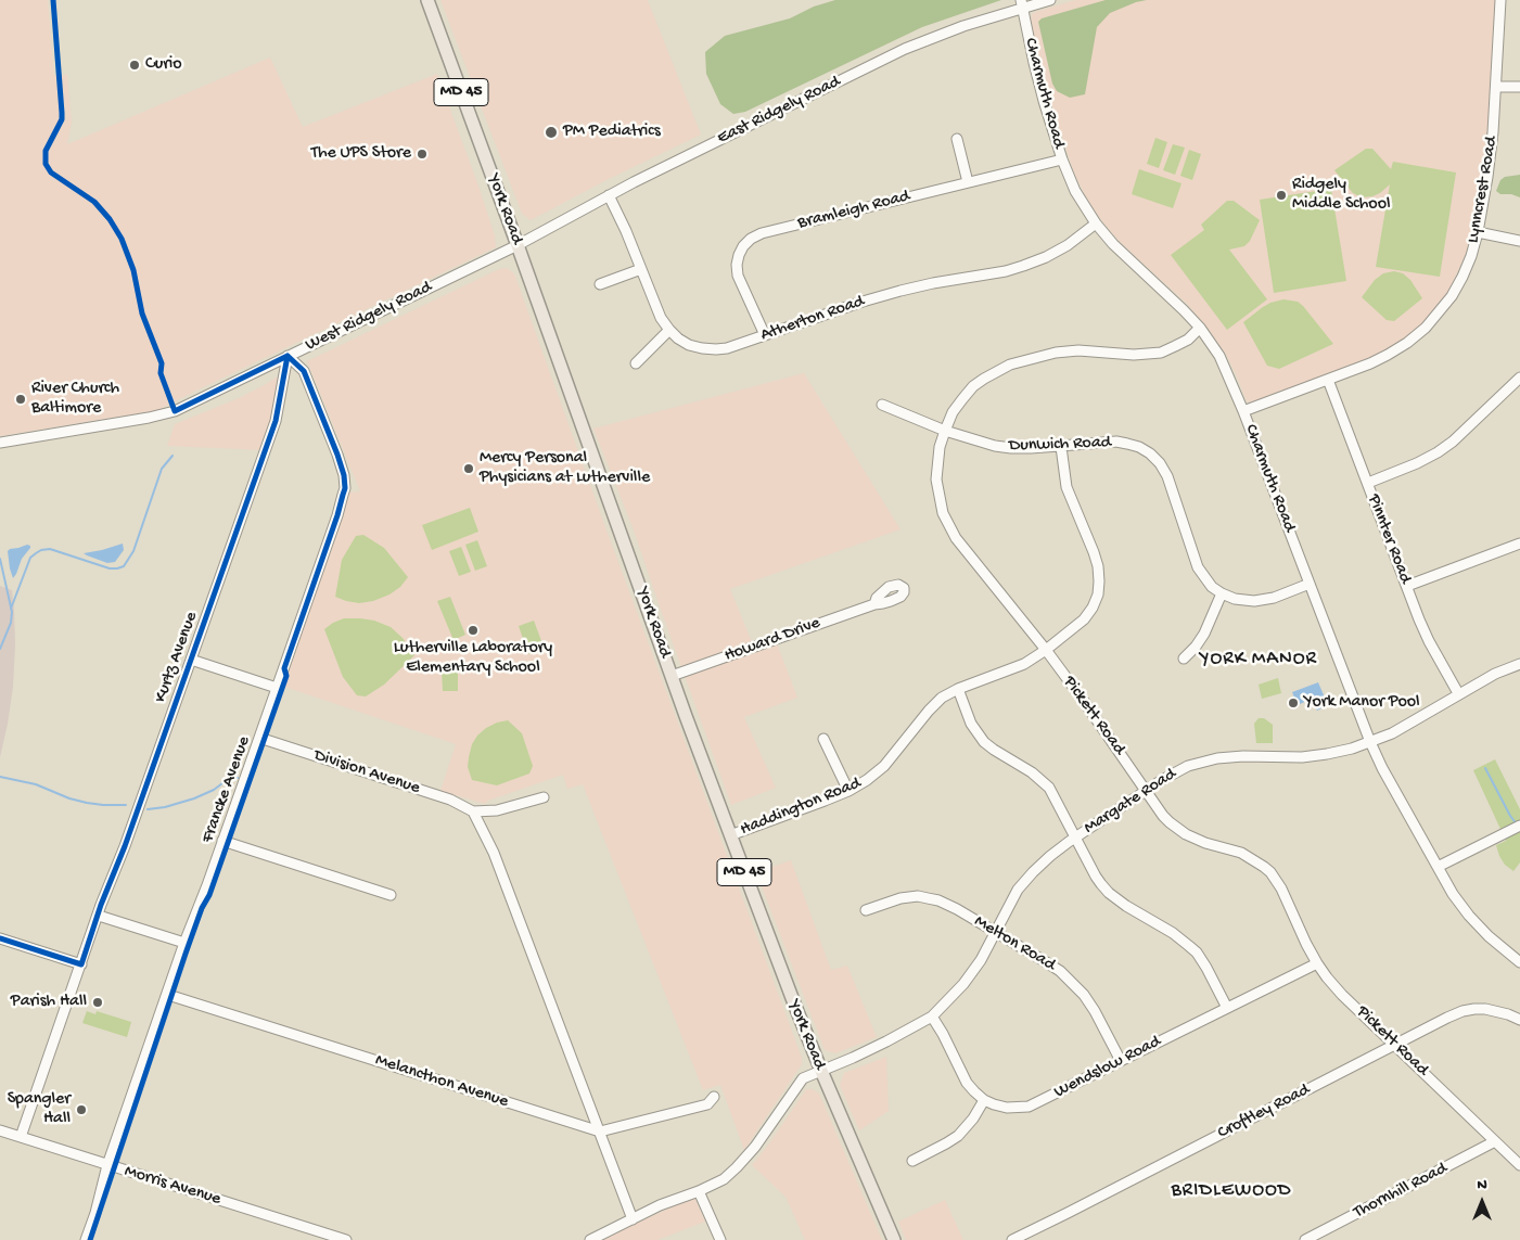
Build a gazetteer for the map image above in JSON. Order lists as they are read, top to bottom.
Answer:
{
  "streets": {
    "main road": ["MD 45", "York Road"],
    "street": [
      "Charmuth Road",
      "East Ridgely Road",
      "Lynncrest Road",
      "Bramleigh Road",
      "West Ridgely Road",
      "Atherton Road",
      "Dunwich Road",
      "Pinnter Road",
      "Howard Drive",
      "Kurtz Avenue",
      "Pickett Road",
      "Division Avenue",
      "Francke Avenue",
      "Margate Road",
      "Haddington Road",
      "Melton Road",
      "Wendslow Road",
      "Melancthon Avenue",
      "Croftley Road",
      "Morris Avenue",
      "Thornhill Road"
    ]
  },
  "crossings": [
    ["Charmuth Road", "East Ridgely Road"],
    ["Charmuth Road", "Lynncrest Road"],
    ["Charmuth Road", "Bramleigh Road"],
    ["Charmuth Road", "Atherton Road"],
    ["Charmuth Road", "Dunwich Road"],
    ["Charmuth Road", "Pickett Road"],
    ["Charmuth Road", "Margate Road"],
    ["East Ridgely Road", "York Road"],
    ["East Ridgely Road", "West Ridgely Road"],
    ["East Ridgely Road", "Atherton Road"],
    ["Lynncrest Road", "Pinnter Road"],
    ["York Road", "West Ridgely Road"],
    ["York Road", "Howard Drive"],
    ["York Road", "Margate Road"],
    ["York Road", "Haddington Road"],
    ["Bramleigh Road", "Atherton Road"],
    ["West Ridgely Road", "Kurtz Avenue"],
    ["West Ridgely Road", "Francke Avenue"],
    ["Dunwich Road", "Pickett Road"],
    ["Dunwich Road", "Haddington Road"],
    ["Pinnter Road", "Margate Road"],
    ["Kurtz Avenue", "Francke Avenue"],
    ["Kurtz Avenue", "Morris Avenue"],
    ["Pickett Road", "Margate Road"],
    ["Pickett Road", "Haddington Road"],
    ["Pickett Road", "Wendslow Road"],
    ["Pickett Road", "Croftley Road"],
    ["Pickett Road", "Thornhill Road"],
    ["Division Avenue", "Francke Avenue"],
    ["Francke Avenue", "Melancthon Avenue"],
    ["Francke Avenue", "Morris Avenue"],
    ["Margate Road", "Melton Road"],
    ["Melton Road", "Wendslow Road"]
  ],
  "districts": ["YORK MANOR", "BRIDLEWOOD"],
  "places": [
    "Curio",
    "PM Pediatrics",
    "The UPS Store",
    "Ridgely Middle School",
    "River Church Baltimore",
    "Mercy Personal Physicians at Lutherville",
    "Lutherville Laboratory Elementary School",
    "York Manor Pool",
    "Parish Hall",
    "Spangler Hall"
  ],
  "north": "top"
}
